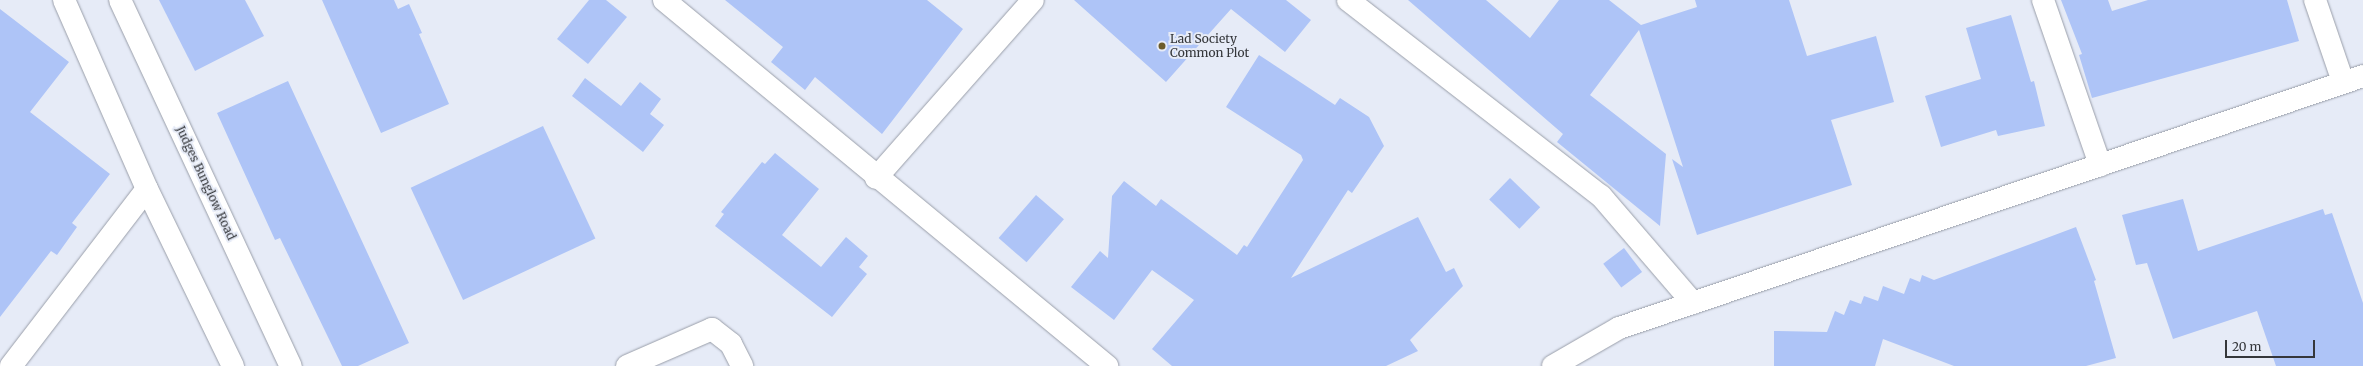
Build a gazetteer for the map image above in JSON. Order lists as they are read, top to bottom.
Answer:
{
  "streets": {
    "street": ["Judges Bunglow Road"]
  },
  "places": ["Lad Society Common Plot"],
  "scale_bar": "20 m"
}
